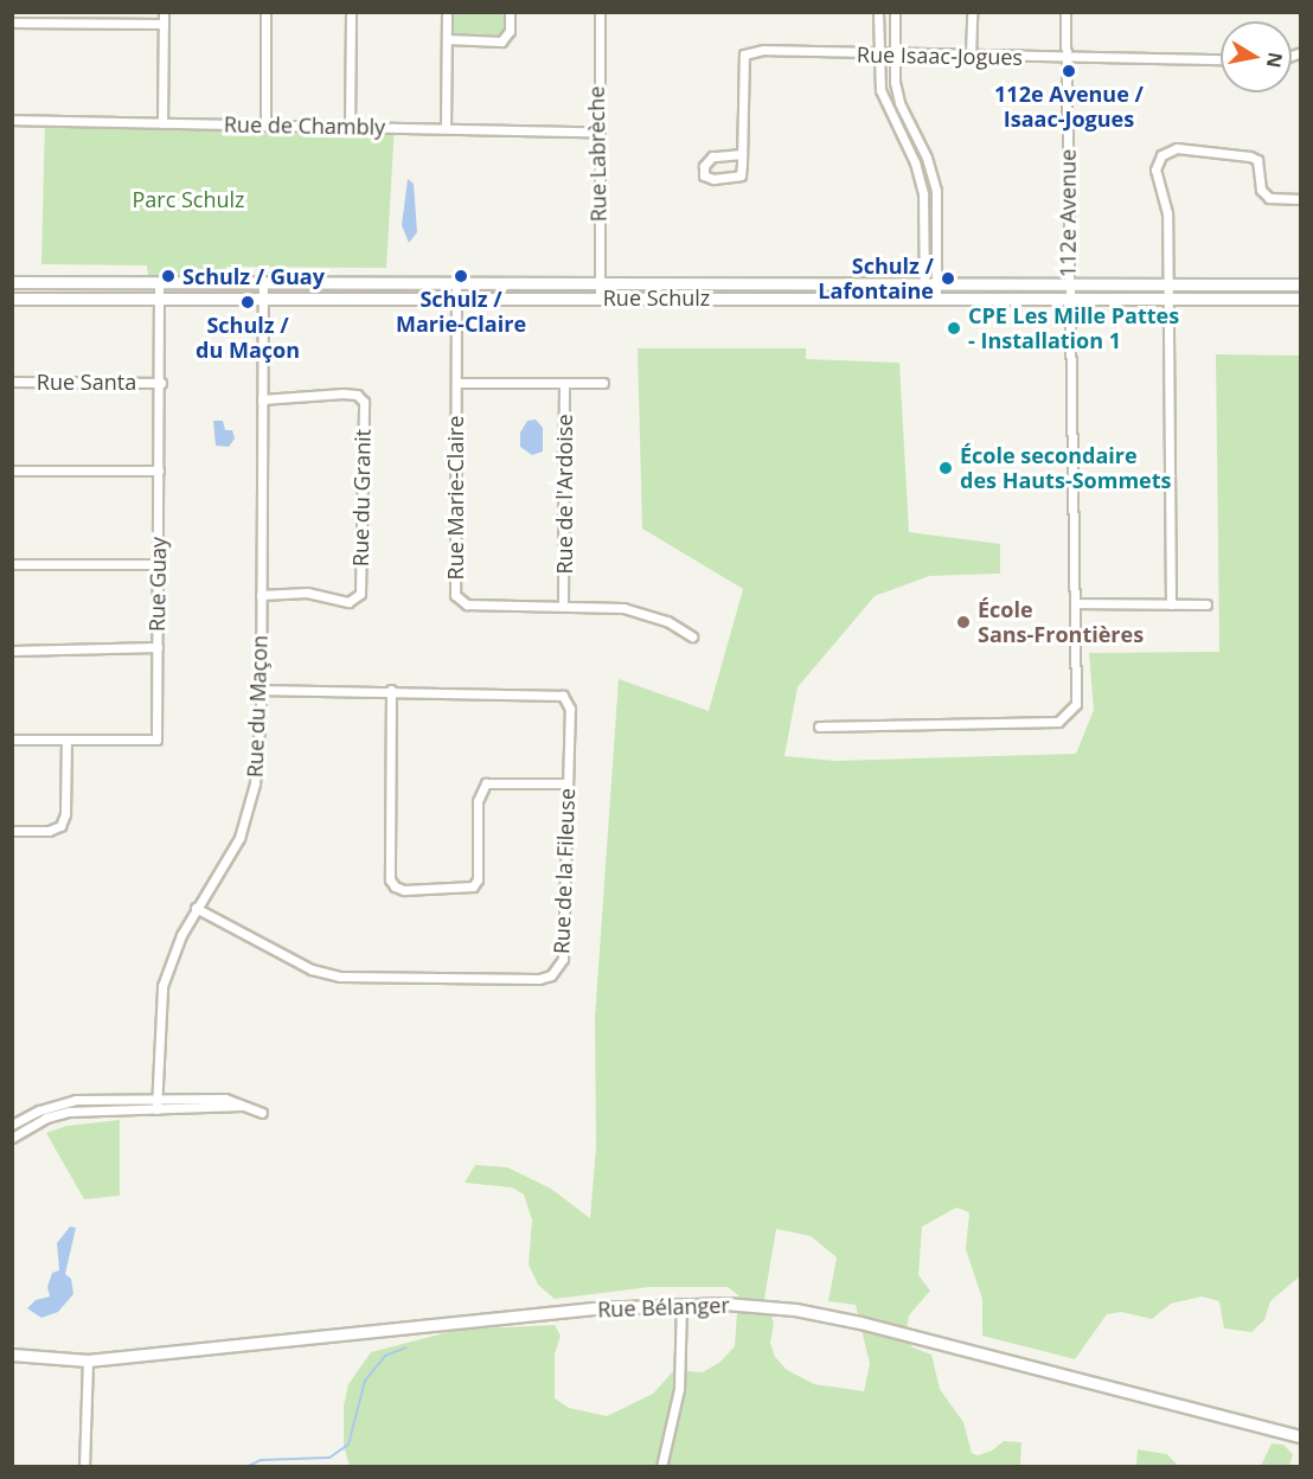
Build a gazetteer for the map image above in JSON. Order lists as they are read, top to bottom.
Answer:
{
  "streets": {
    "street": [
      "Rue Isaac-Jogues",
      "Rue de Chambly",
      "Rue Labrèche",
      "112e Avenue",
      "Rue Schulz",
      "Rue Santa",
      "Rue de l'Ardoise",
      "Rue du Granit",
      "Rue Marie-Claire",
      "Rue Guay",
      "Rue du Maçon",
      "Rue de la Fileuse",
      "Rue Bélanger"
    ]
  },
  "crossings": [
    ["Rue Isaac-Jogues", "112e Avenue"],
    ["Rue de Chambly", "Rue Labrèche"],
    ["Rue Labrèche", "Rue Schulz"],
    ["112e Avenue", "Rue Schulz"],
    ["Rue Schulz", "Rue Marie-Claire"],
    ["Rue Schulz", "Rue Guay"],
    ["Rue Schulz", "Rue du Maçon"],
    ["Rue Santa", "Rue Guay"],
    ["Rue de l'Ardoise", "Rue Marie-Claire"],
    ["Rue du Granit", "Rue du Maçon"],
    ["Rue du Maçon", "Rue de la Fileuse"]
  ],
  "parks": ["Parc Schulz"],
  "places": [
    "112e Avenue / Isaac-Jogues",
    "Schulz / Guay",
    "Schulz / Marie-Claire",
    "Schulz / Lafontaine",
    "Schulz / du Maçon",
    "CPE Les Mille Pattes - Installation 1",
    "École secondaire des Hauts-Sommets",
    "École Sans-Frontières"
  ],
  "north": "right"
}
